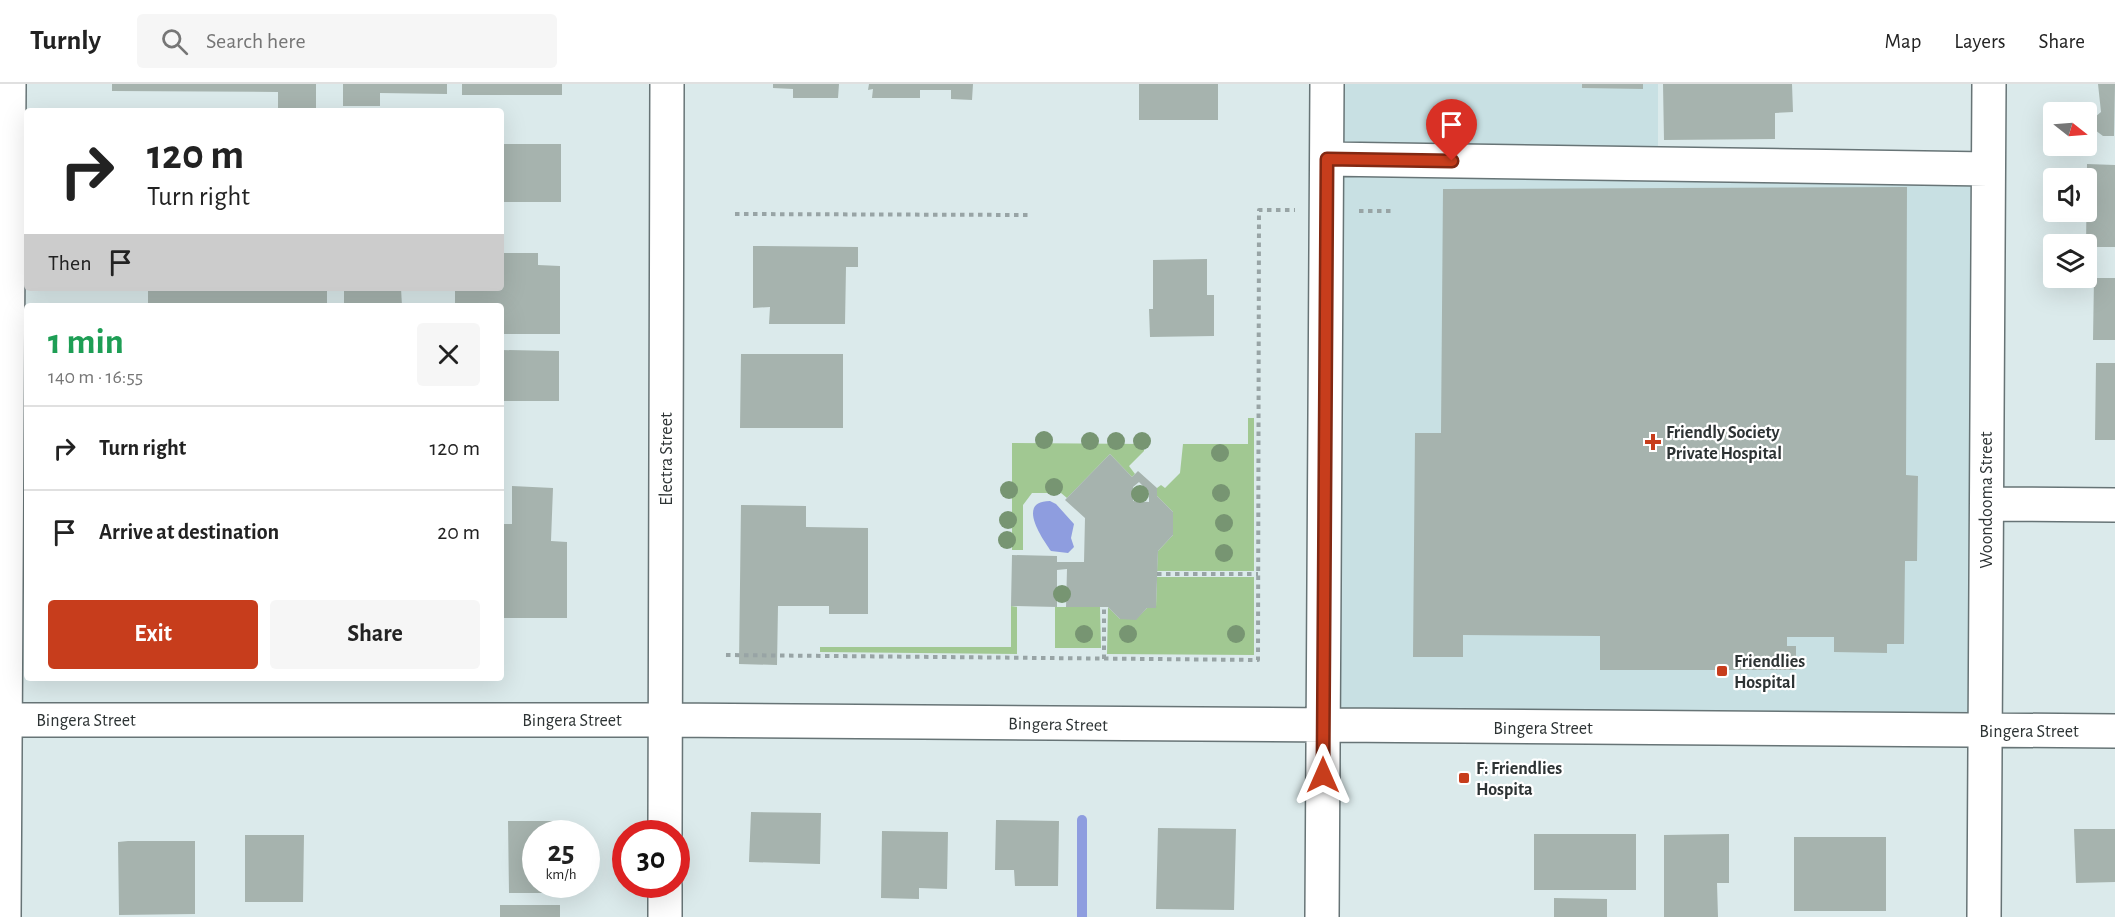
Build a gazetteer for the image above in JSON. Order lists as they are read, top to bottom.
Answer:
{
  "streets": {
    "street": ["Electra Street", "Woondooma Street", "Bingera Street"]
  },
  "crossings": [
    ["Electra Street", "Bingera Street"],
    ["Woondooma Street", "Bingera Street"]
  ],
  "places": {
    "health": ["Friendly Society Private Hospital"],
    "transit": ["Friendlies Hospital", "F: Friendlies Hospita"]
  },
  "north": "right",
  "page": {
    "header": "Turnly",
    "search": "Search here",
    "nav": ["Map", "Layers", "Share"],
    "turn": ["120 m", "Turn right"],
    "then": "Then",
    "heading": ["1 min", "140 m · 16:55"],
    "list": [
      {
        "name": "Turn right",
        "value": "120 m"
      },
      {
        "name": "Arrive at destination",
        "value": "20 m"
      }
    ],
    "buttons": ["Exit", "Share"],
    "speed": "25 km/h",
    "limit": "30"
  }
}
